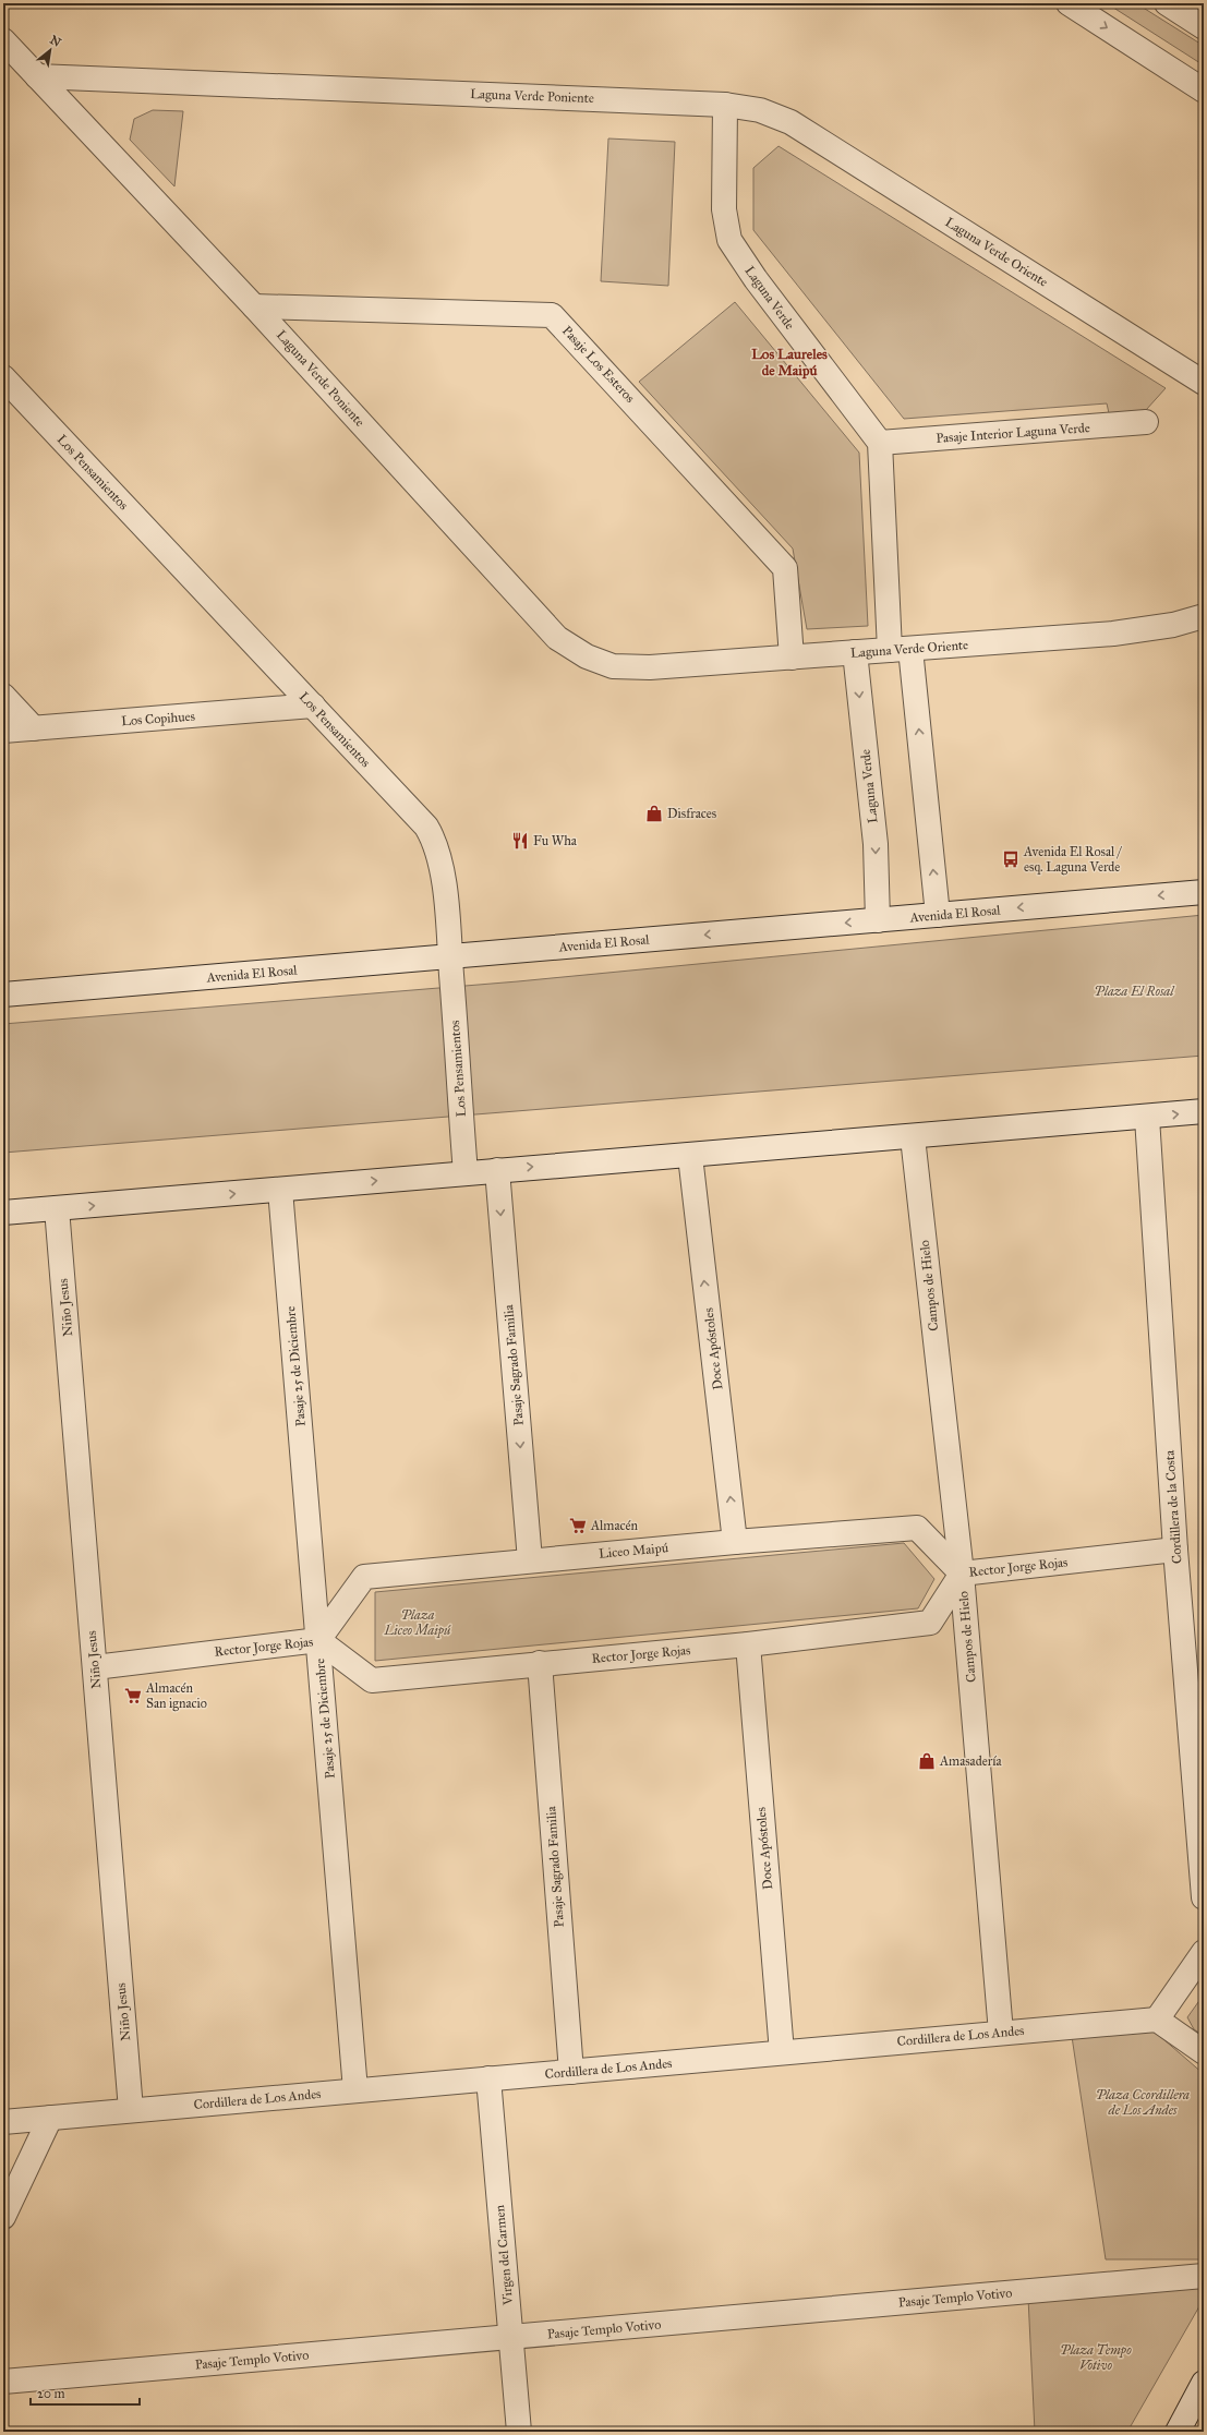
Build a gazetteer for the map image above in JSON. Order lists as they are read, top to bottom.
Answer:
{
  "streets": {
    "street": [
      "Laguna Verde Poniente",
      "Laguna Verde Oriente",
      "Laguna Verde",
      "Pasaje Los Esteros",
      "Pasaje Interior Laguna Verde",
      "Los Pensamientos",
      "Los Copihues",
      "Avenida El Rosal",
      "Campos de Hielo",
      "Niño Jesus",
      "Doce Apóstoles",
      "Pasaje Sagrado Familia",
      "Pasaje 25 de Diciembre",
      "Cordillera de la Costa",
      "Liceo Maipú",
      "Rector Jorge Rojas",
      "Cordillera de Los Andes",
      "Virgen del Carmen",
      "Pasaje Templo Votivo"
    ]
  },
  "crossings": [
    ["Laguna Verde Poniente", "Laguna Verde Oriente"],
    ["Laguna Verde Poniente", "Laguna Verde"],
    ["Laguna Verde Poniente", "Pasaje Los Esteros"],
    ["Laguna Verde Oriente", "Laguna Verde"],
    ["Laguna Verde Oriente", "Pasaje Los Esteros"],
    ["Laguna Verde", "Pasaje Interior Laguna Verde"],
    ["Laguna Verde", "Avenida El Rosal"],
    ["Los Pensamientos", "Los Copihues"],
    ["Los Pensamientos", "Avenida El Rosal"],
    ["Campos de Hielo", "Liceo Maipú"],
    ["Campos de Hielo", "Rector Jorge Rojas"],
    ["Campos de Hielo", "Cordillera de Los Andes"],
    ["Niño Jesus", "Rector Jorge Rojas"],
    ["Niño Jesus", "Cordillera de Los Andes"],
    ["Doce Apóstoles", "Liceo Maipú"],
    ["Doce Apóstoles", "Rector Jorge Rojas"],
    ["Doce Apóstoles", "Cordillera de Los Andes"],
    ["Pasaje Sagrado Familia", "Liceo Maipú"],
    ["Pasaje Sagrado Familia", "Rector Jorge Rojas"],
    ["Pasaje Sagrado Familia", "Cordillera de Los Andes"],
    ["Pasaje 25 de Diciembre", "Liceo Maipú"],
    ["Pasaje 25 de Diciembre", "Rector Jorge Rojas"],
    ["Pasaje 25 de Diciembre", "Cordillera de Los Andes"],
    ["Cordillera de la Costa", "Rector Jorge Rojas"],
    ["Liceo Maipú", "Rector Jorge Rojas"],
    ["Cordillera de Los Andes", "Virgen del Carmen"],
    ["Virgen del Carmen", "Pasaje Templo Votivo"]
  ],
  "one_way": ["Avenida El Rosal", "Doce Apóstoles", "Pasaje Sagrado Familia"],
  "districts": ["Los Laureles de Maipú"],
  "parks": [
    "Plaza El Rosal",
    "Plaza Liceo Maipú",
    "Plaza Ccordillera de Los Andes",
    "Plaza Tempo Votivo"
  ],
  "places": {
    "shop": ["Disfraces", "Amasadería"],
    "restaurant": ["Fu Wha"],
    "bus stop": ["Avenida El Rosal / esq. Laguna Verde"],
    "supermarket": ["Almacén", "Almacén San ignacio"]
  },
  "scale_bar": "20 m",
  "north": "top right"
}
